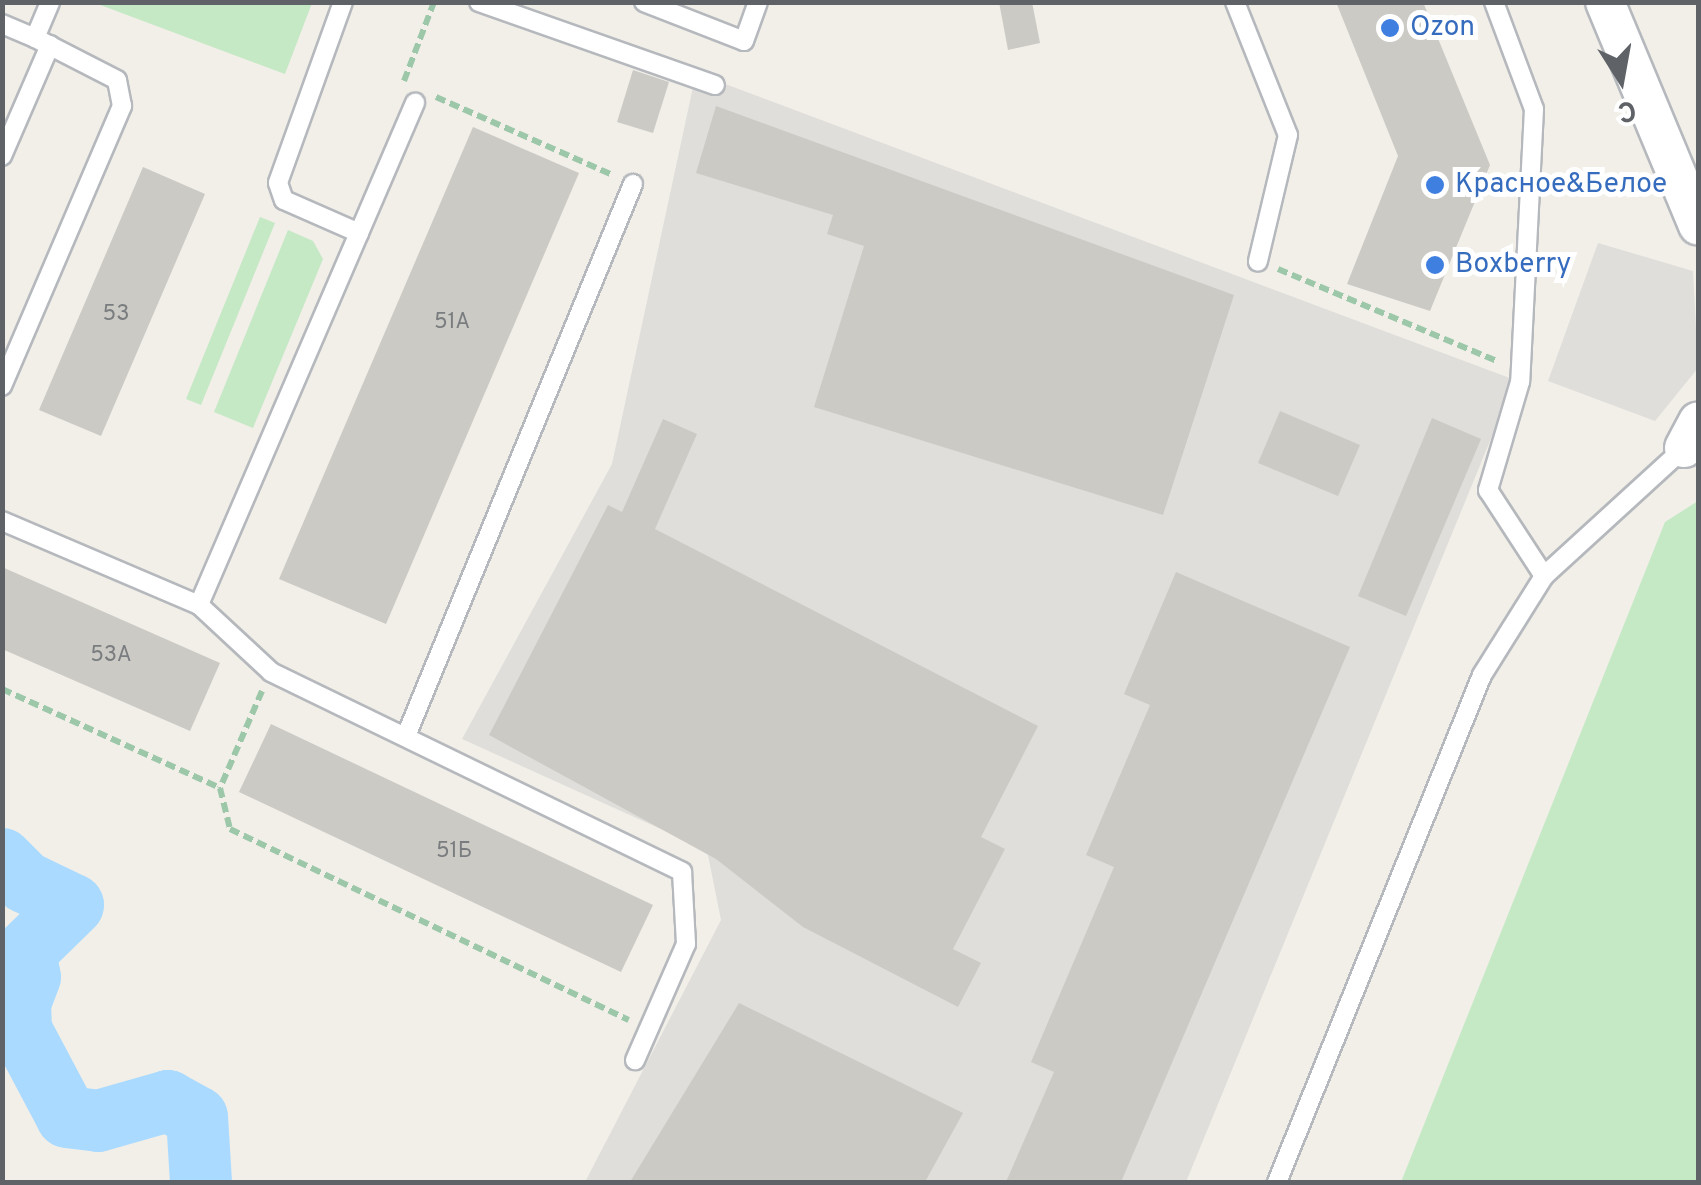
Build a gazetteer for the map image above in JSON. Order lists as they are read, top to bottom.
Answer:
{
  "places": ["Ozon", "Красное&Белое", "Boxberry"],
  "house_numbers": [
    "53",
    "51А",
    "53А",
    "51Б"
  ],
  "north": "bottom"
}
